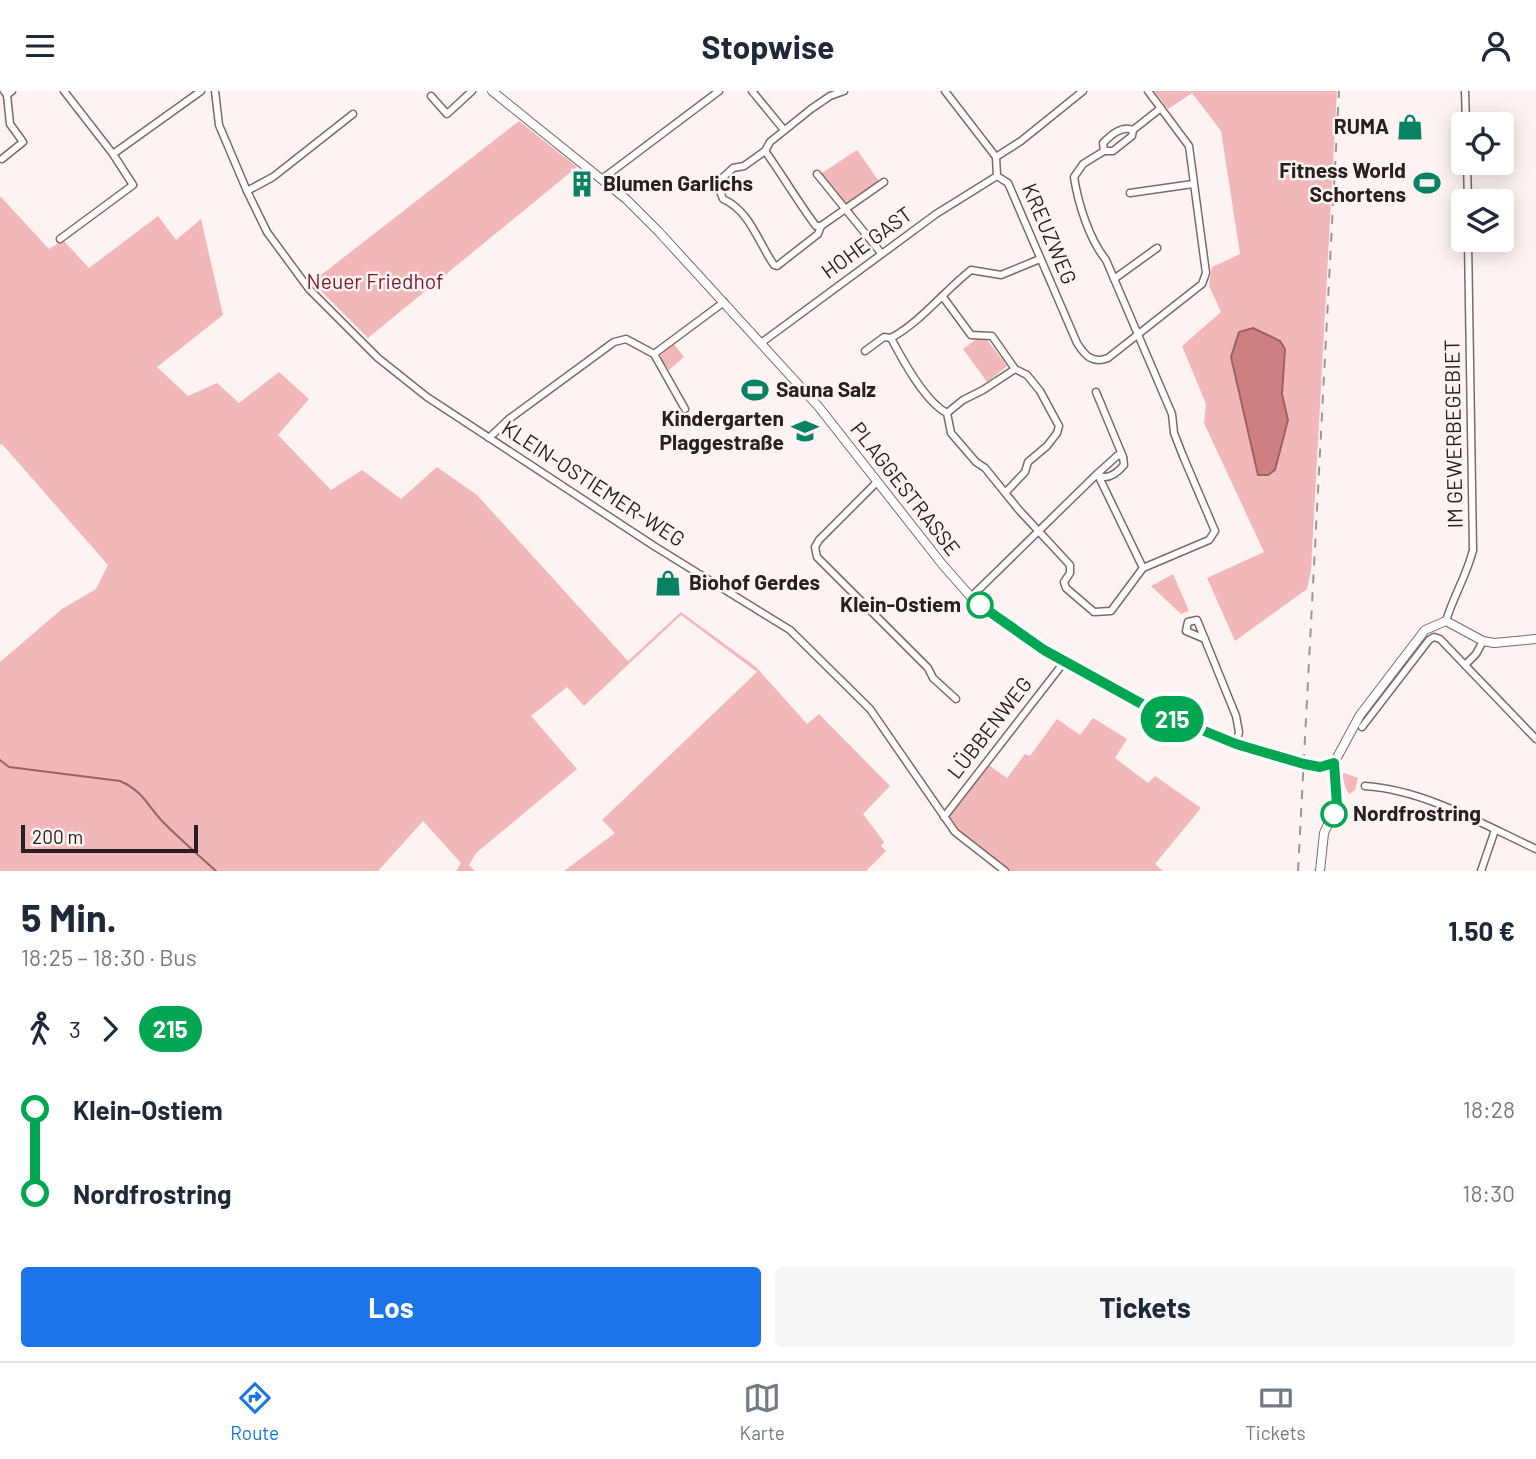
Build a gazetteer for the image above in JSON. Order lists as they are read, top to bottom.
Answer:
{
  "streets": {
    "street": [
      "KREUZWEG",
      "HOHE GAST",
      "IM GEWERBEGEBIET",
      "KLEIN-OSTIEMER-WEG",
      "PLAGGESTRASSE",
      "LÜBBENWEG"
    ]
  },
  "crossings": [
    ["KREUZWEG", "HOHE GAST"],
    ["HOHE GAST", "PLAGGESTRASSE"],
    ["KLEIN-OSTIEMER-WEG", "LÜBBENWEG"],
    ["PLAGGESTRASSE", "LÜBBENWEG"]
  ],
  "parks": ["Neuer Friedhof"],
  "places": {
    "shop": ["RUMA", "Biohof Gerdes"],
    "sports": ["Fitness World Schortens", "Sauna Salz"],
    "building": ["Blumen Garlichs"],
    "school or university": ["Kindergarten Plaggestraße"],
    "other": ["Klein-Ostiem", "Nordfrostring"]
  },
  "lines": ["bus line 215"],
  "scale_bar": "200 m",
  "page": {
    "header": "Stopwise",
    "on_map": "215",
    "scale": "200 m",
    "heading": ["5 Min.", "18:25 – 18:30 · Bus", "1.50 €"],
    "legs": ["3", "215"],
    "list": [
      {
        "name": "Klein-Ostiem",
        "value": "18:28"
      },
      {
        "name": "Nordfrostring",
        "value": "18:30"
      }
    ],
    "buttons": ["Los", "Tickets"],
    "tabs": ["Route", "Karte", "Tickets"]
  }
}
